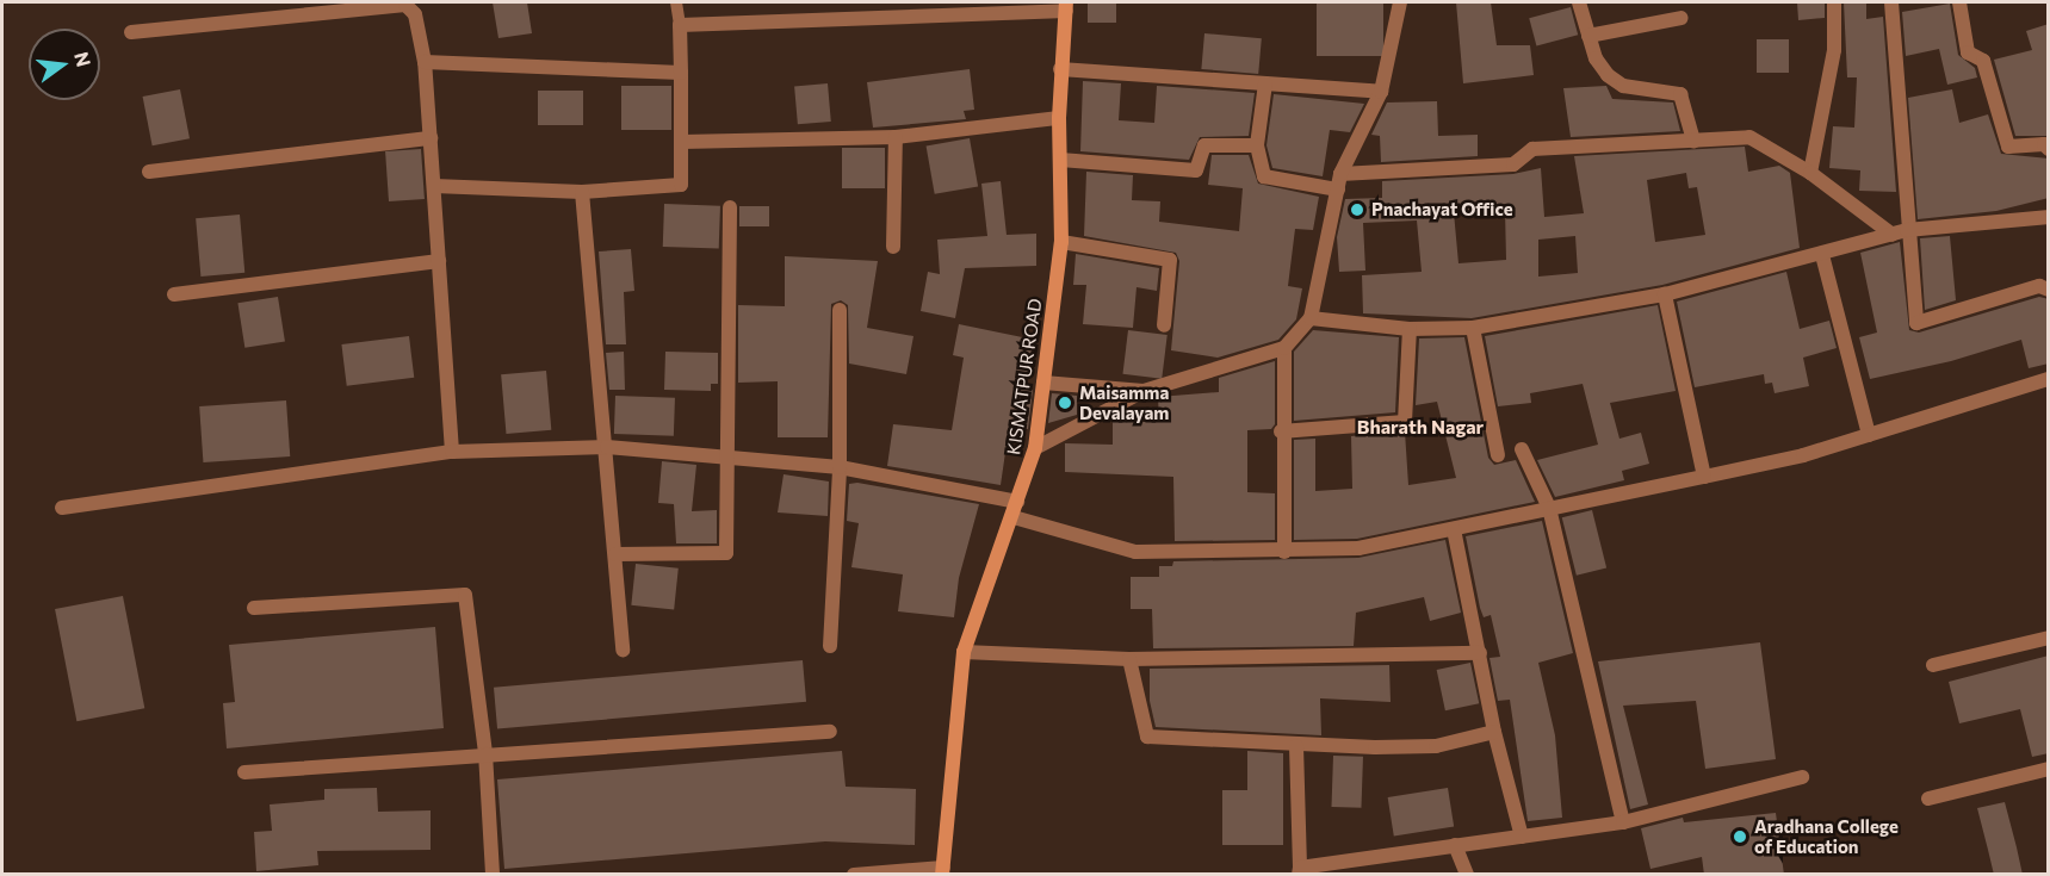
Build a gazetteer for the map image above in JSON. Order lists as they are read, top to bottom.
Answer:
{
  "streets": {
    "street": ["KISMATPUR ROAD"]
  },
  "districts": ["Bharath Nagar"],
  "places": ["Pnachayat Office", "Maisamma Devalayam", "Aradhana College of Education"],
  "north": "right"
}
